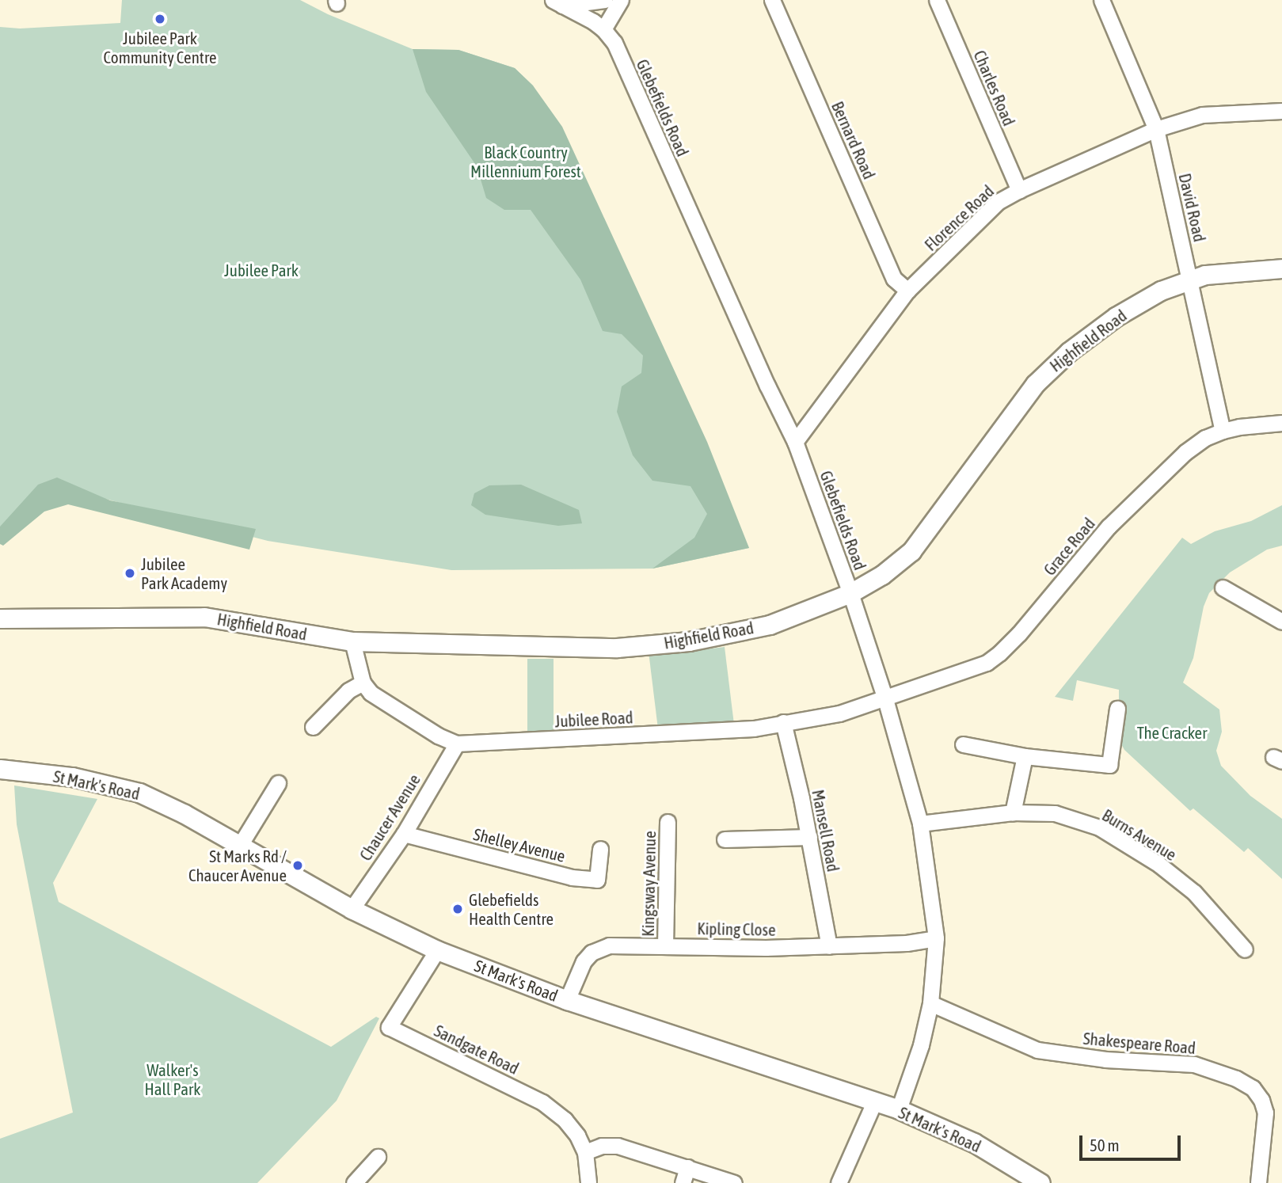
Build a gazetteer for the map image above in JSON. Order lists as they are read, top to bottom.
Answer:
{
  "streets": {
    "street": [
      "Charles Road",
      "Glebefields Road",
      "Bernard Road",
      "David Road",
      "Florence Road",
      "Highfield Road",
      "Grace Road",
      "Jubilee Road",
      "St Mark's Road",
      "Chaucer Avenue",
      "Mansell Road",
      "Burns Avenue",
      "Shelley Avenue",
      "Kingsway Avenue",
      "Kipling Close",
      "Shakespeare Road",
      "Sandgate Road"
    ]
  },
  "crossings": [
    ["Charles Road", "Florence Road"],
    ["Glebefields Road", "Florence Road"],
    ["Glebefields Road", "Highfield Road"],
    ["Glebefields Road", "Grace Road"],
    ["Glebefields Road", "Jubilee Road"],
    ["Glebefields Road", "St Mark's Road"],
    ["Glebefields Road", "Burns Avenue"],
    ["Glebefields Road", "Kipling Close"],
    ["Glebefields Road", "Shakespeare Road"],
    ["Bernard Road", "Florence Road"],
    ["David Road", "Florence Road"],
    ["David Road", "Highfield Road"],
    ["David Road", "Grace Road"],
    ["Grace Road", "Jubilee Road"],
    ["Jubilee Road", "Chaucer Avenue"],
    ["Jubilee Road", "Mansell Road"],
    ["St Mark's Road", "Chaucer Avenue"],
    ["St Mark's Road", "Kipling Close"],
    ["St Mark's Road", "Sandgate Road"],
    ["Chaucer Avenue", "Shelley Avenue"],
    ["Mansell Road", "Kipling Close"],
    ["Kingsway Avenue", "Kipling Close"]
  ],
  "parks": [
    "Black Country Millennium Forest",
    "Jubilee Park",
    "The Cracker",
    "Walker's Hall Park"
  ],
  "places": [
    "Jubilee Park Community Centre",
    "Jubilee Park Academy",
    "St Marks Rd / Chaucer Avenue",
    "Glebefields Health Centre"
  ],
  "scale_bar": "50 m"
}
